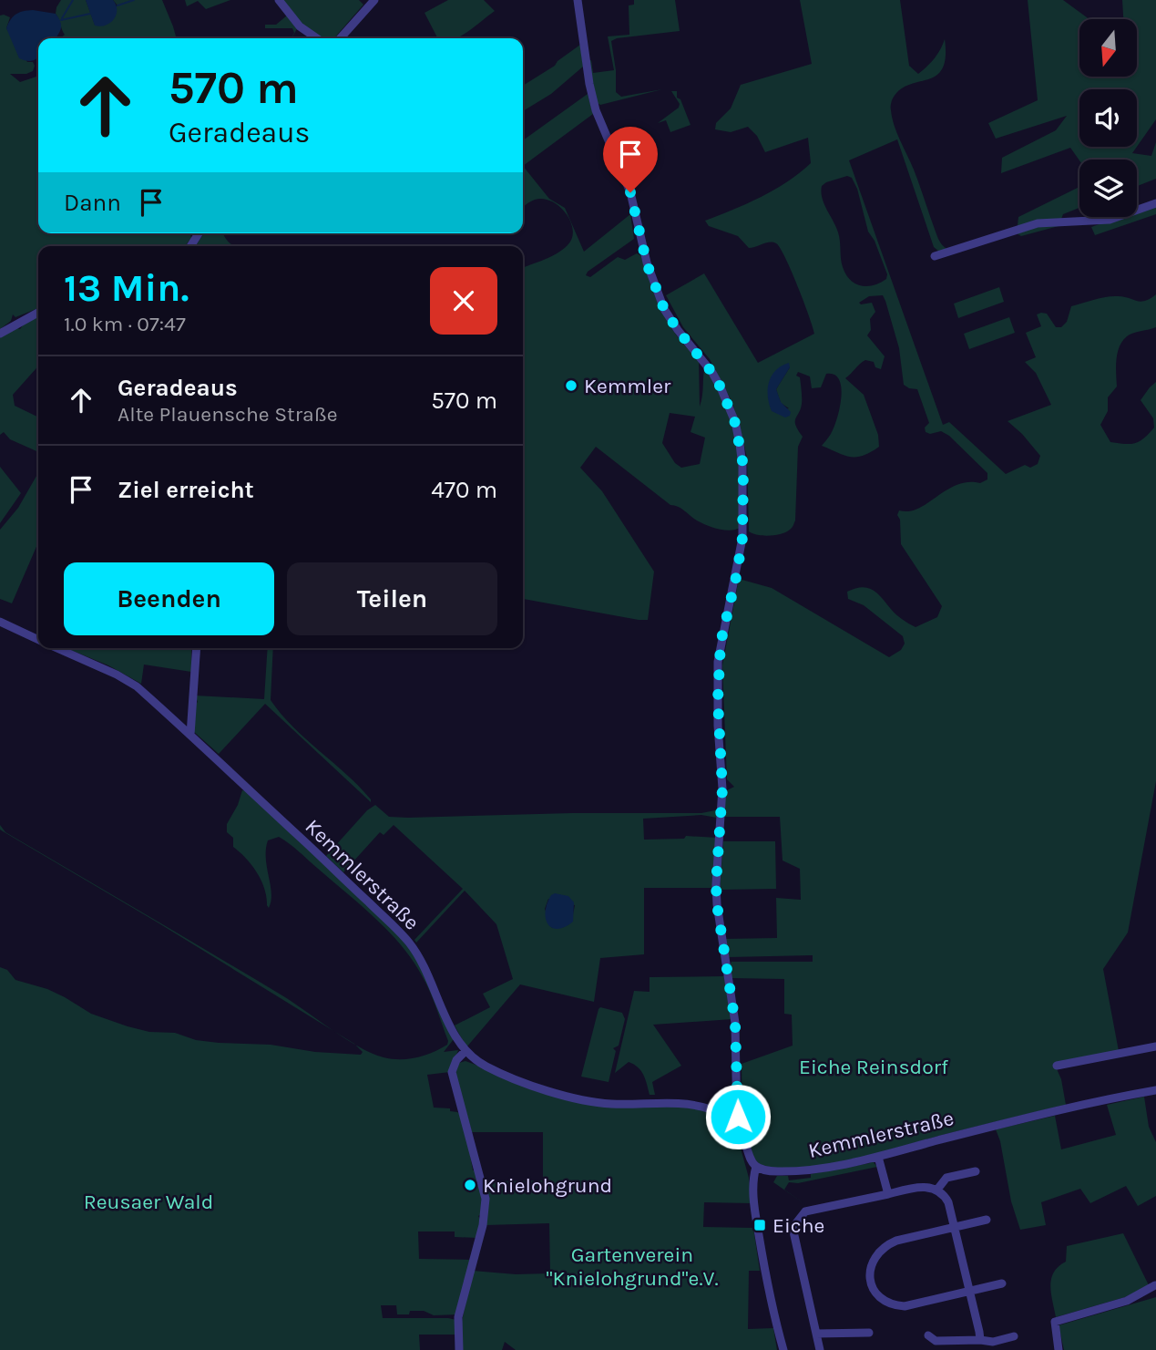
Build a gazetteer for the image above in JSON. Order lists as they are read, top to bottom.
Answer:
{
  "streets": {
    "street": ["Kemmlerstraße"]
  },
  "parks": ["Eiche Reinsdorf", "Reusaer Wald", "Gartenverein \"Knielohgrund\"e.V."],
  "places": {
    "other": ["Kemmler", "Knielohgrund"],
    "transit": ["Eiche"]
  },
  "north": "bottom",
  "page": {
    "turn": ["570 m", "Geradeaus"],
    "then": "Dann",
    "heading": ["13 Min.", "1.0 km · 07:47"],
    "list": [
      {
        "name": "Geradeaus",
        "note": "Alte Plauensche Straße",
        "value": "570 m"
      },
      {
        "name": "Ziel erreicht",
        "value": "470 m"
      }
    ],
    "buttons": ["Beenden", "Teilen"]
  }
}
